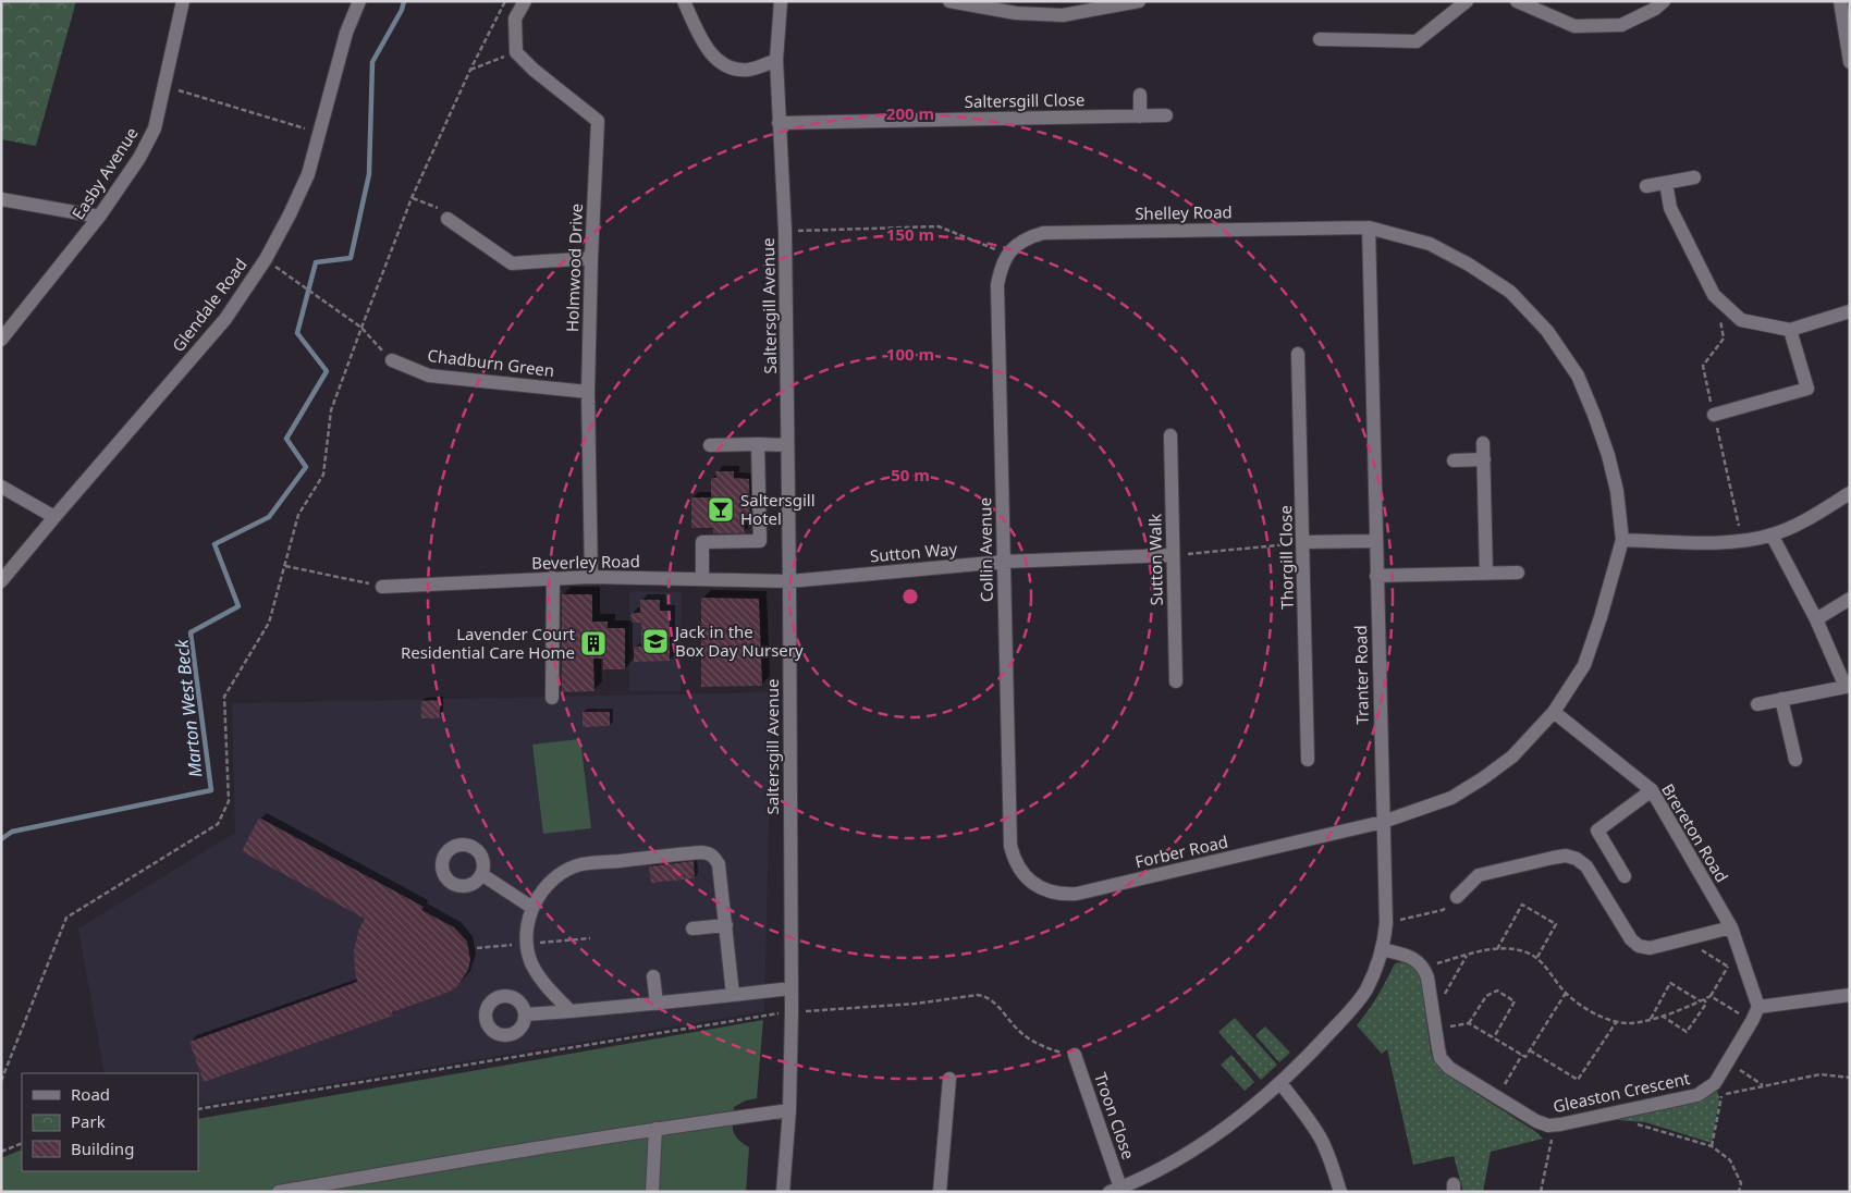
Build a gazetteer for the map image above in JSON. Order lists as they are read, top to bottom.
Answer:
{
  "streets": {
    "street": [
      "Saltersgill Close",
      "Easby Avenue",
      "Shelley Road",
      "Holmwood Drive",
      "Glendale Road",
      "Saltersgill Avenue",
      "Chadburn Green",
      "Collin Avenue",
      "Sutton Way",
      "Thorgill Close",
      "Sutton Walk",
      "Beverley Road",
      "Tranter Road",
      "Brereton Road",
      "Forber Road",
      "Gleaston Crescent",
      "Troon Close"
    ]
  },
  "crossings": [
    ["Saltersgill Close", "Saltersgill Avenue"],
    ["Shelley Road", "Collin Avenue"],
    ["Shelley Road", "Tranter Road"],
    ["Shelley Road", "Forber Road"],
    ["Holmwood Drive", "Chadburn Green"],
    ["Holmwood Drive", "Beverley Road"],
    ["Saltersgill Avenue", "Sutton Way"],
    ["Saltersgill Avenue", "Beverley Road"],
    ["Collin Avenue", "Sutton Way"],
    ["Collin Avenue", "Forber Road"],
    ["Sutton Way", "Sutton Walk"],
    ["Sutton Way", "Beverley Road"],
    ["Tranter Road", "Forber Road"],
    ["Tranter Road", "Troon Close"],
    ["Brereton Road", "Forber Road"],
    ["Brereton Road", "Gleaston Crescent"]
  ],
  "water": ["Marton West Beck"],
  "places": {
    "bar": ["Saltersgill Hotel"],
    "school or university": ["Jack in the Box Day Nursery"],
    "building": ["Lavender Court Residential Care Home"]
  },
  "legend": ["Road", "Park", "Building"],
  "rings": [
    "200 m",
    "150 m",
    "100 m",
    "50 m"
  ]
}
